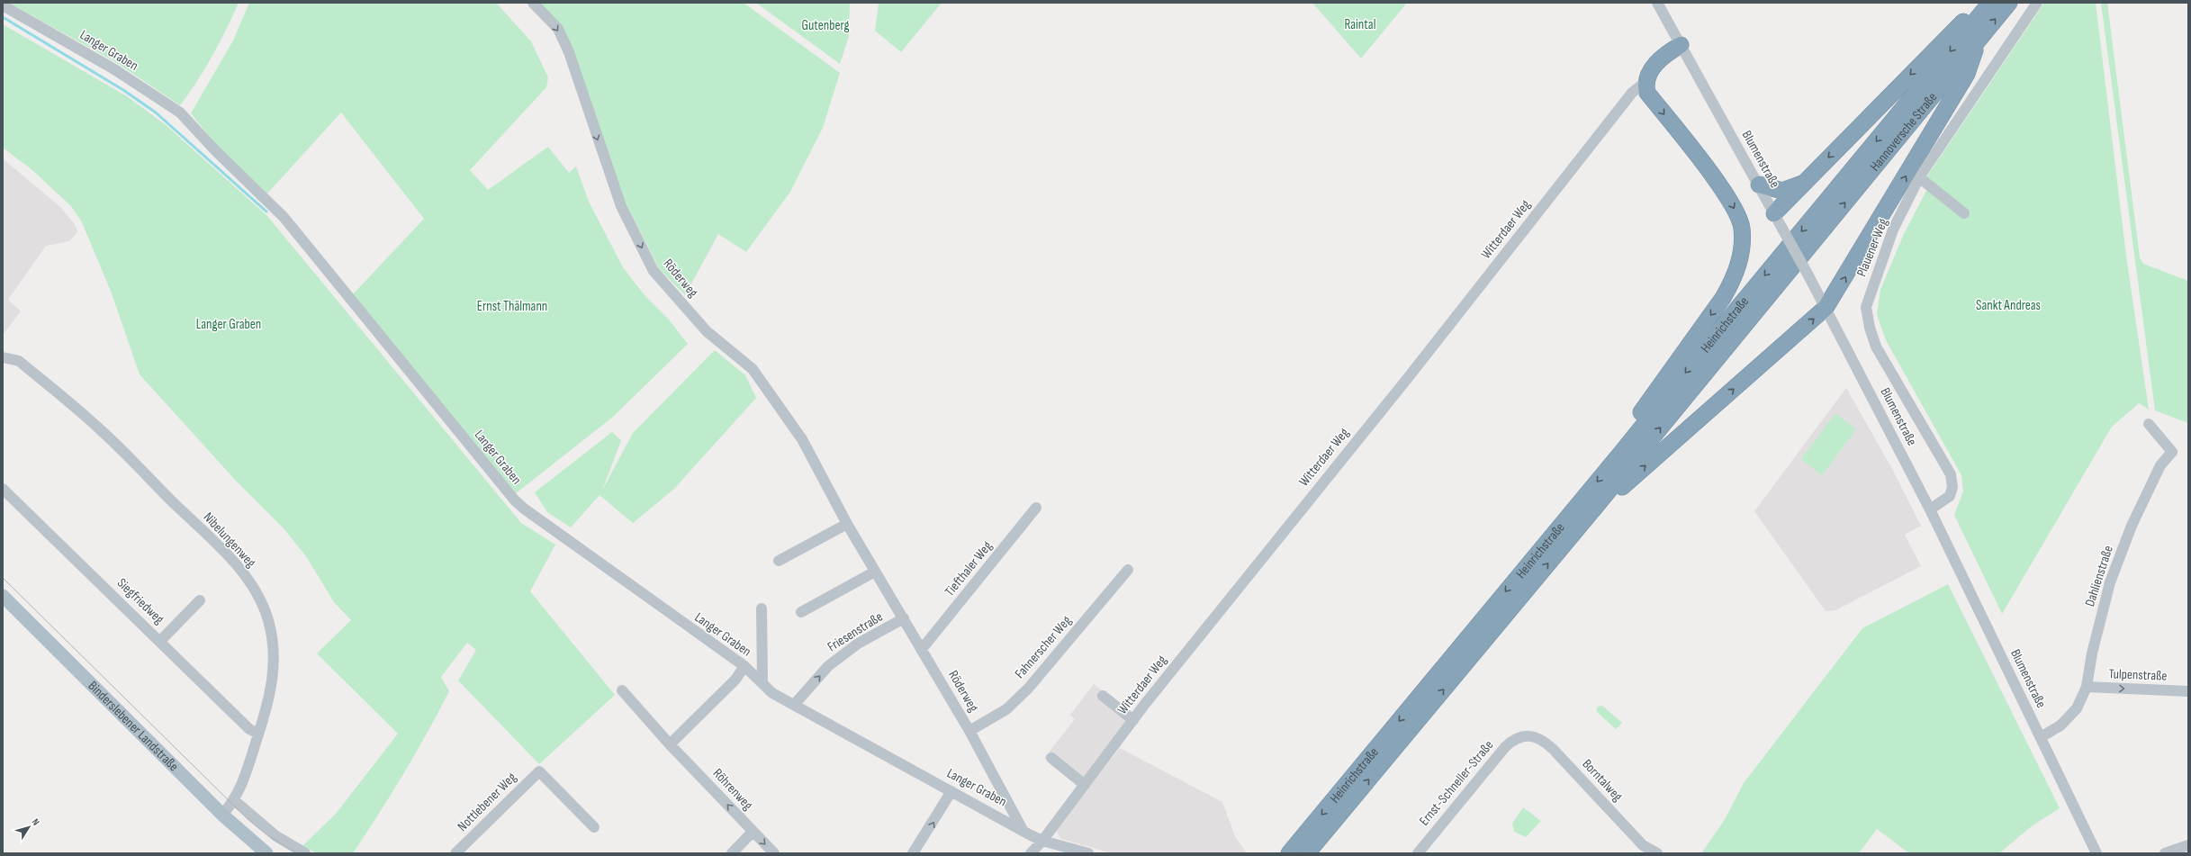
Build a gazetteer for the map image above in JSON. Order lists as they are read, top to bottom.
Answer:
{
  "streets": {
    "highway": ["Hannoversche Straße", "Heinrichstraße"],
    "main road": ["Binderslebener Landstraße"],
    "street": [
      "Langer Graben",
      "Blumenstraße",
      "Witterdaer Weg",
      "Plauener Weg",
      "Röderweg",
      "Nibelungenweg",
      "Tiefthaler Weg",
      "Dahlienstraße",
      "Siegfriedweg",
      "Friesenstraße",
      "Fahnerscher Weg",
      "Tulpenstraße",
      "Borntalweg",
      "Ernst-Schneller-Straße",
      "Röhrenweg",
      "Nottlebener Weg"
    ]
  },
  "crossings": [
    ["Langer Graben", "Witterdaer Weg"],
    ["Langer Graben", "Röderweg"],
    ["Langer Graben", "Friesenstraße"],
    ["Hannoversche Straße", "Heinrichstraße"],
    ["Blumenstraße", "Plauener Weg"],
    ["Blumenstraße", "Dahlienstraße"],
    ["Röderweg", "Tiefthaler Weg"],
    ["Röderweg", "Friesenstraße"],
    ["Röderweg", "Fahnerscher Weg"],
    ["Nibelungenweg", "Siegfriedweg"],
    ["Nibelungenweg", "Binderslebener Landstraße"],
    ["Dahlienstraße", "Tulpenstraße"],
    ["Borntalweg", "Ernst-Schneller-Straße"]
  ],
  "one_way": ["Röderweg", "Tulpenstraße"],
  "parks": [
    "Raintal",
    "Gutenberg",
    "Sankt Andreas",
    "Ernst Thälmann",
    "Langer Graben"
  ],
  "north": "top right"
}
